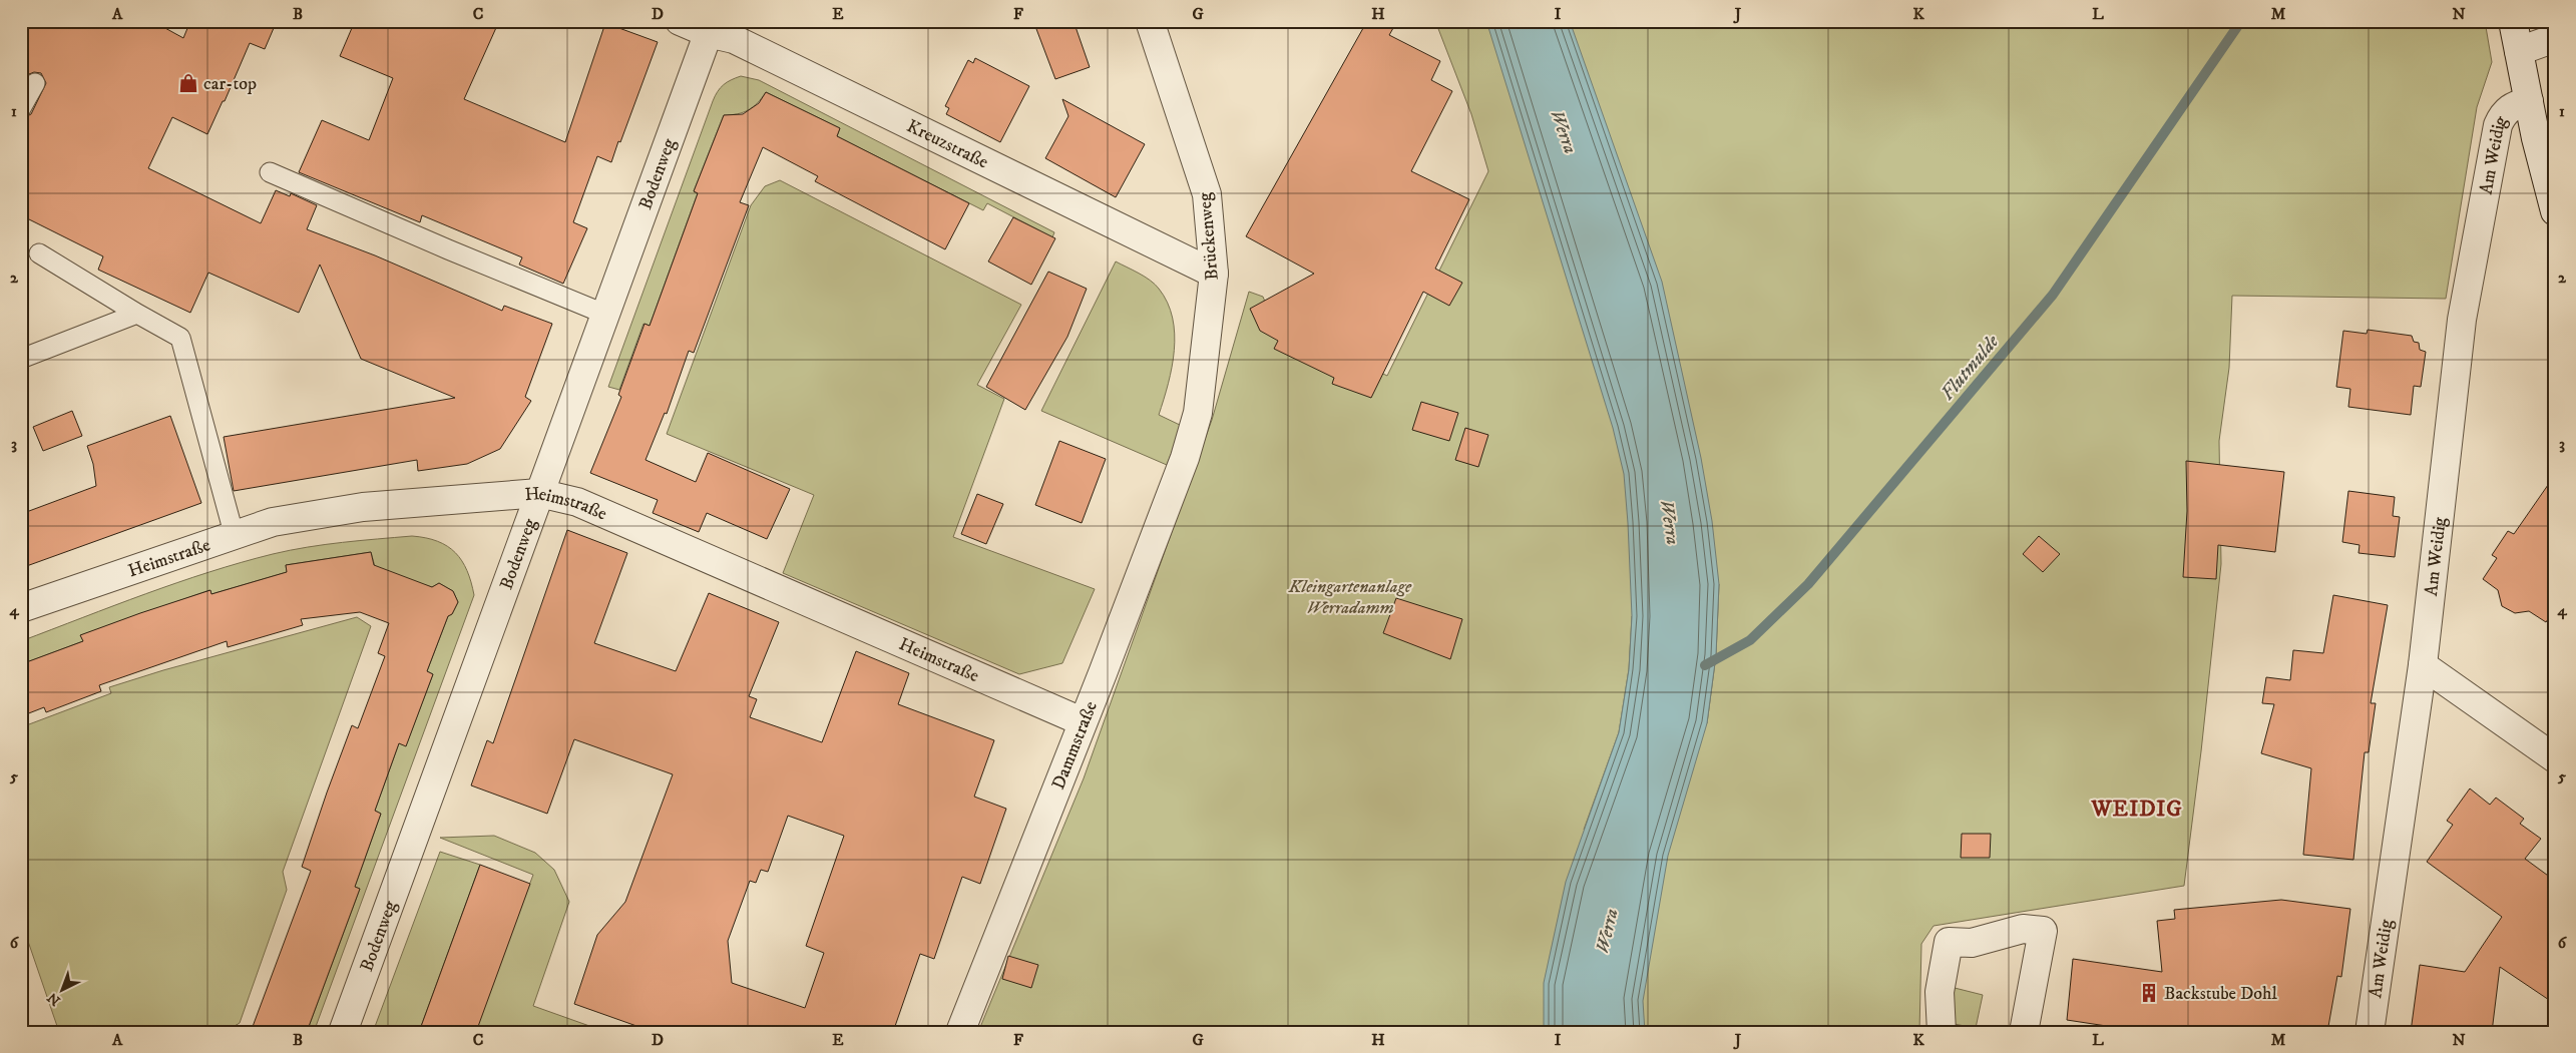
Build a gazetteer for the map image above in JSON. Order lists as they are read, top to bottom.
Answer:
{
  "streets": {
    "street": [
      "Kreuzstraße",
      "Am Weidig",
      "Bodenweg",
      "Brückenweg",
      "Heimstraße",
      "Dammstraße"
    ]
  },
  "crossings": [
    ["Kreuzstraße", "Bodenweg"],
    ["Kreuzstraße", "Brückenweg"],
    ["Bodenweg", "Heimstraße"],
    ["Brückenweg", "Dammstraße"],
    ["Heimstraße", "Dammstraße"]
  ],
  "districts": ["WEIDIG"],
  "water": ["Werra", "Flutmulde"],
  "parks": ["Kleingartenanlage Werradamm"],
  "places": {
    "shop": ["car-top"],
    "building": ["Backstube Dohl"]
  },
  "north": "bottom left",
  "grid": {
    "columns": [
      "A",
      "B",
      "C",
      "D",
      "E",
      "F",
      "G",
      "H",
      "I",
      "J",
      "K",
      "L",
      "M",
      "N"
    ],
    "rows": [
      "1",
      "2",
      "3",
      "4",
      "5",
      "6"
    ]
  }
}
